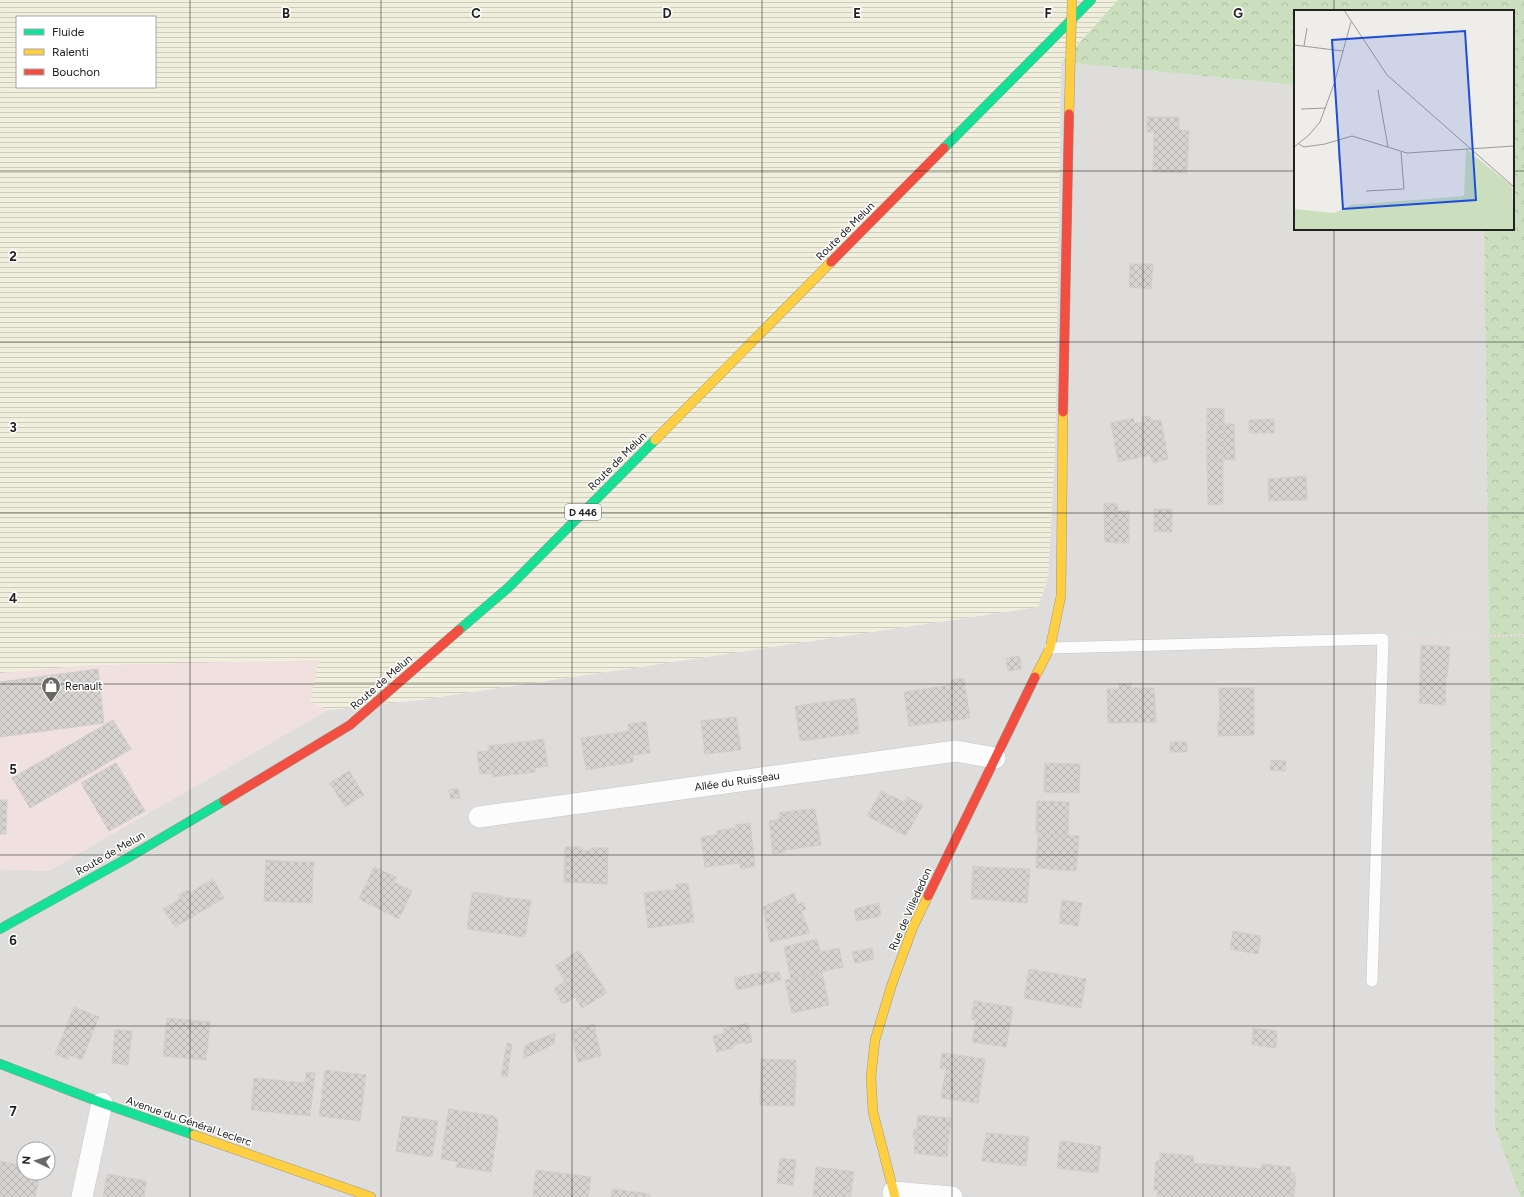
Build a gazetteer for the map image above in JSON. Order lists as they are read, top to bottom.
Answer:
{
  "streets": {
    "street": [
      "Route de Melun",
      "D 446",
      "Allée du Ruisseau",
      "Rue de Villededon",
      "Avenue du Général Leclerc"
    ]
  },
  "crossings": [
    ["Route de Melun", "Rue de Villededon"],
    ["Allée du Ruisseau", "Rue de Villededon"]
  ],
  "places": {
    "shop": ["Renault"]
  },
  "legend": ["Fluide", "Ralenti", "Bouchon"],
  "north": "left",
  "grid": {
    "columns": [
      "B",
      "C",
      "D",
      "E",
      "F",
      "G"
    ],
    "rows": [
      "2",
      "3",
      "4",
      "5",
      "6",
      "7"
    ]
  }
}
